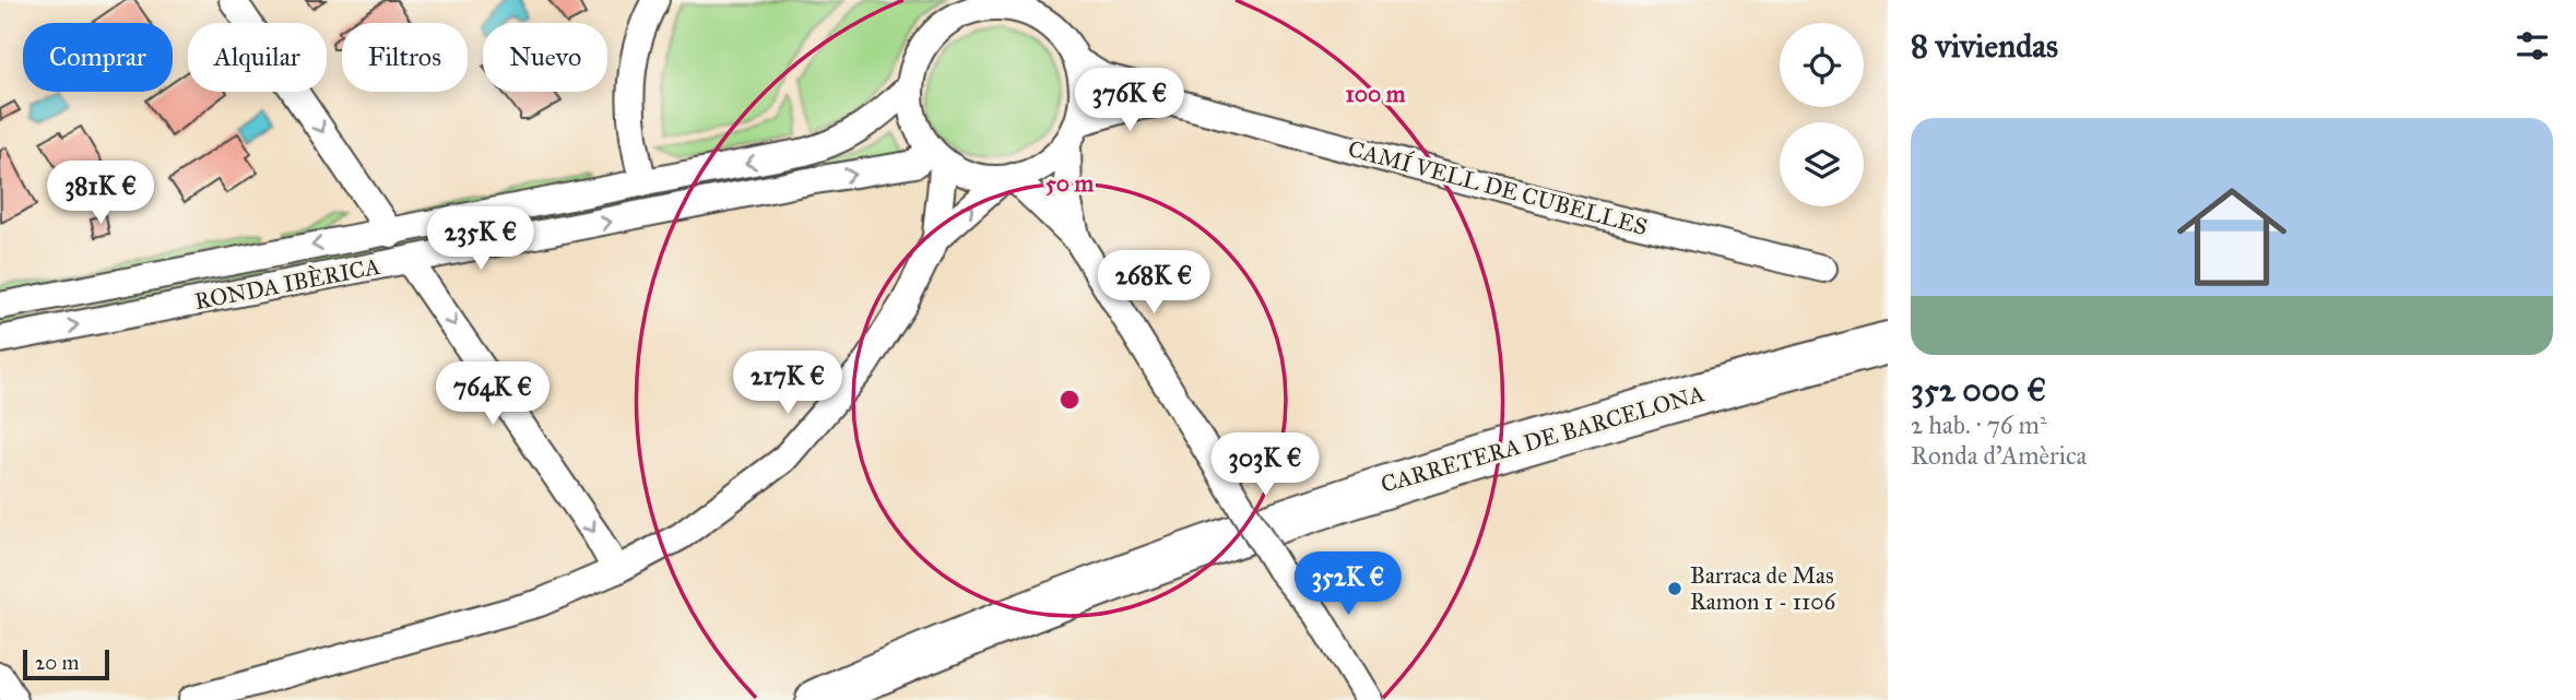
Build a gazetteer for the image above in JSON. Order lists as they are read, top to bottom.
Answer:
{
  "streets": {
    "highway": ["CARRETERA DE BARCELONA"],
    "street": ["CAMÍ VELL DE CUBELLES", "RONDA IBÈRICA"]
  },
  "crossings": [
    ["CAMÍ VELL DE CUBELLES", "RONDA IBÈRICA"]
  ],
  "places": ["Barraca de Mas Ramon 1 - 1106"],
  "scale_bar": "20 m",
  "page": {
    "heading": "8 viviendas",
    "chip": [
      "Comprar",
      "Alquilar",
      "Filtros",
      "Nuevo"
    ],
    "price": [
      "376K €",
      "381K €",
      "235K €",
      "268K €",
      "217K €",
      "764K €",
      "303K €",
      "352K €"
    ],
    "list": [
      {
        "name": "352 000 €",
        "note": "2 hab. · 76 m² · Ronda d'Amèrica"
      }
    ],
    "scale": "20 m"
  },
  "rings": ["100 m", "50 m"]
}
